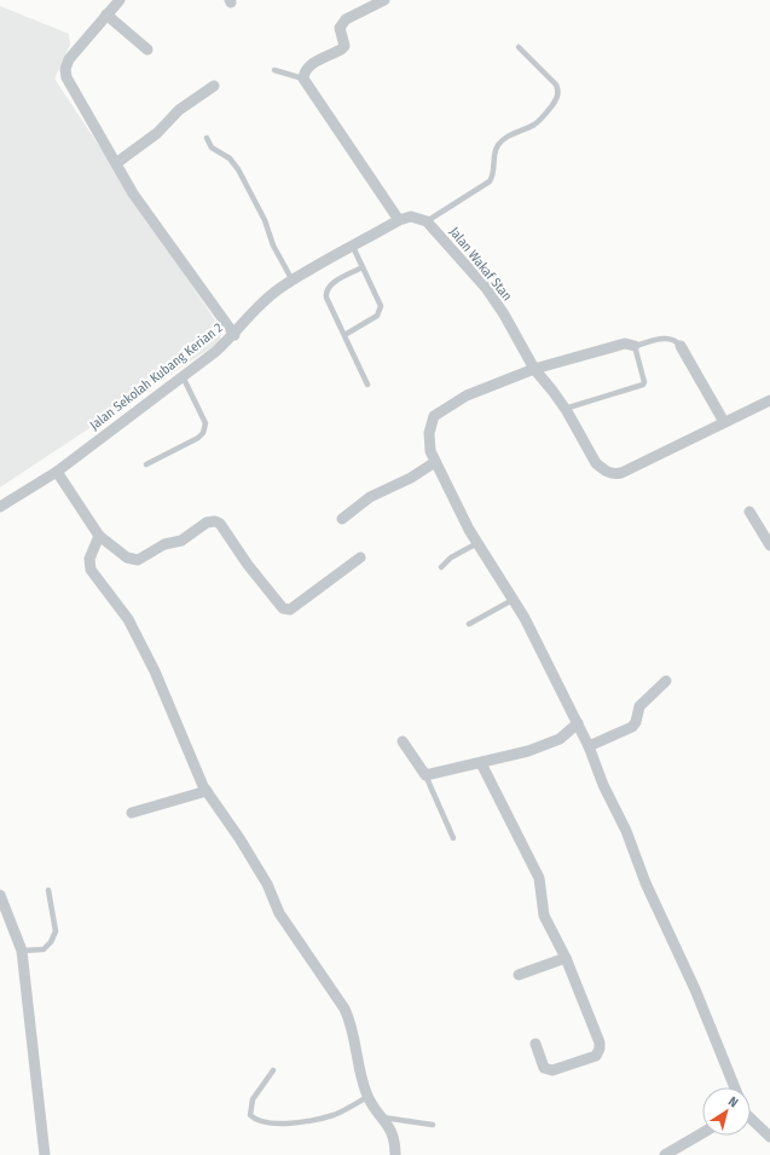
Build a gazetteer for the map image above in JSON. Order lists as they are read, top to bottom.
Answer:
{
  "streets": {
    "street": ["Jalan Wakaf Stan", "Jalan Sekolah Kubang Kerian 2"]
  },
  "north": "top right"
}
